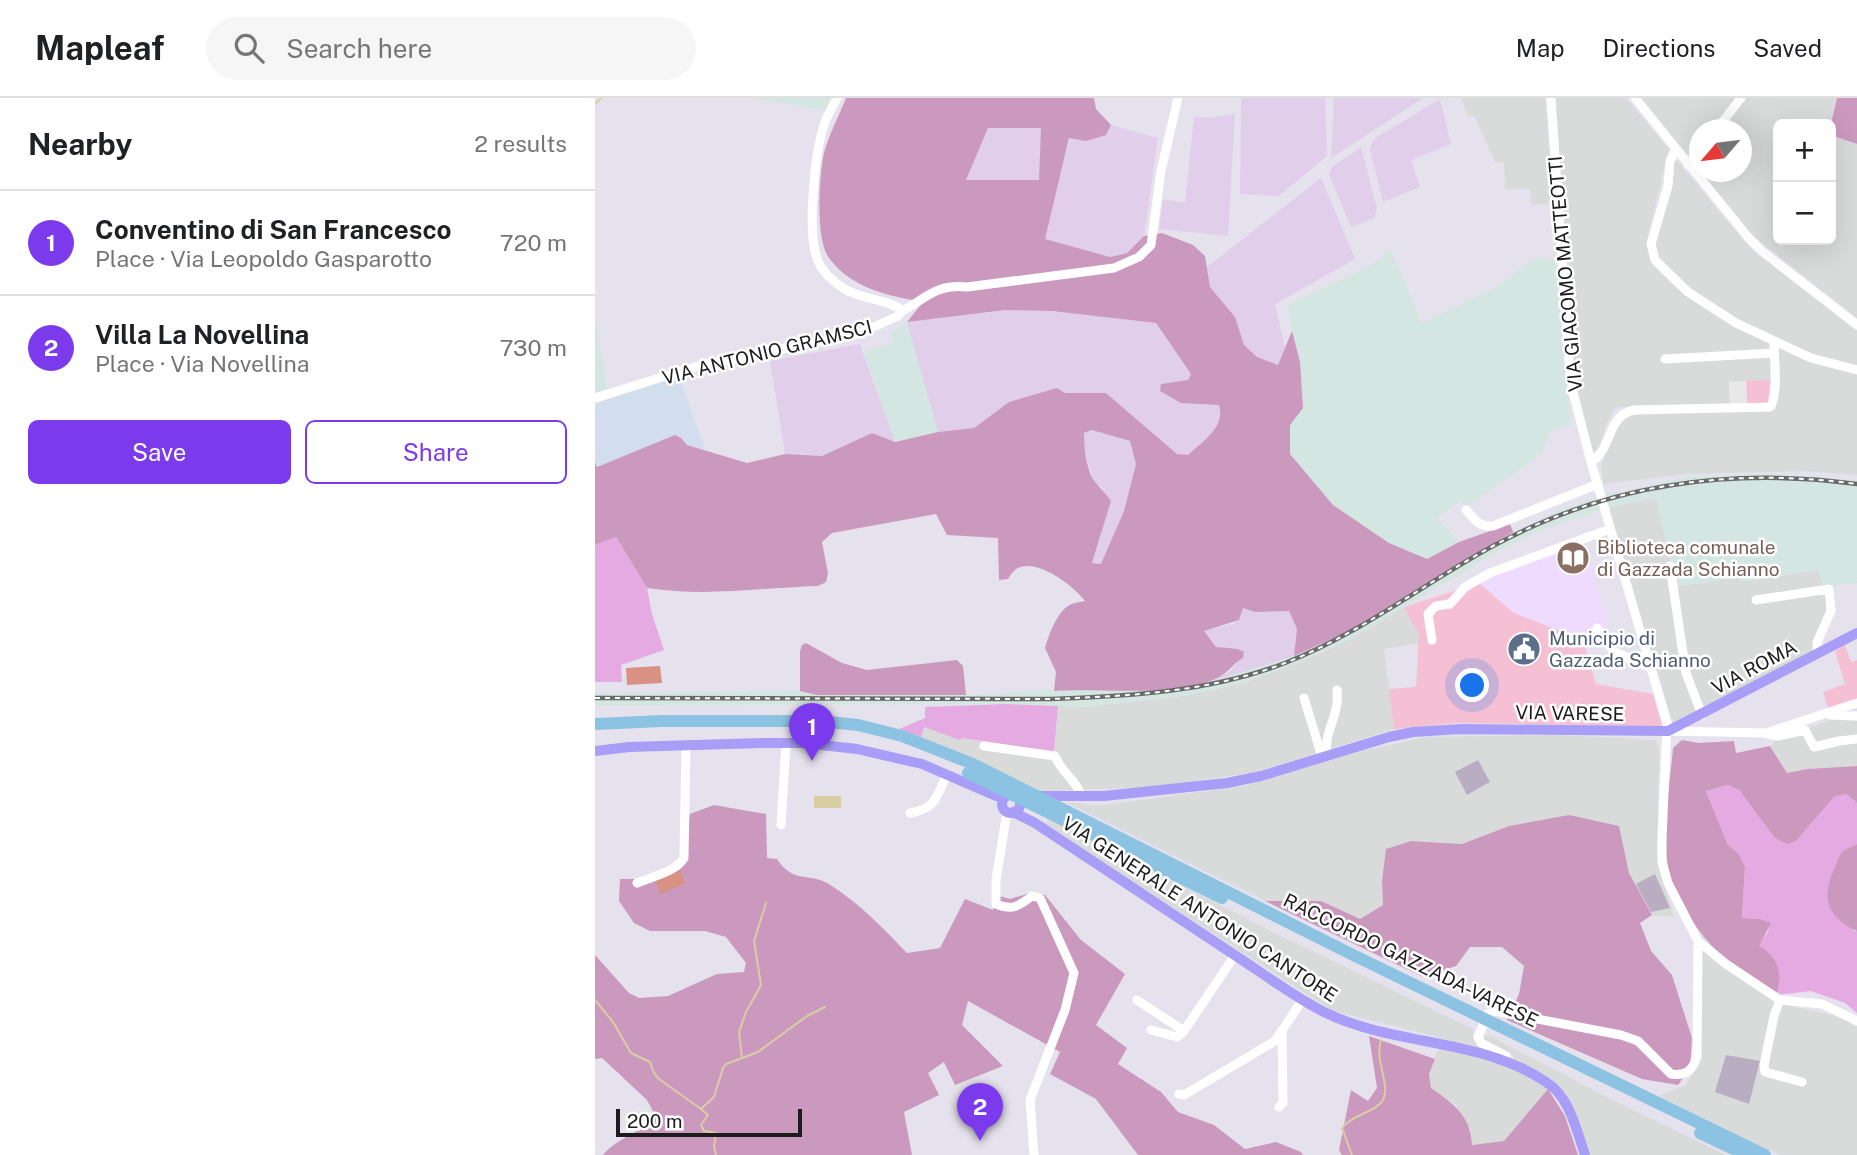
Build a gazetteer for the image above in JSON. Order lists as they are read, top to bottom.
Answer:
{
  "streets": {
    "highway": ["RACCORDO GAZZADA-VARESE"],
    "main road": ["VIA ROMA", "VIA VARESE", "VIA GENERALE ANTONIO CANTORE"],
    "street": ["VIA GIACOMO MATTEOTTI", "VIA ANTONIO GRAMSCI"]
  },
  "crossings": [
    ["VIA GIACOMO MATTEOTTI", "VIA ROMA"],
    ["VIA GIACOMO MATTEOTTI", "VIA VARESE"],
    ["VIA ROMA", "VIA VARESE"],
    ["VIA VARESE", "VIA GENERALE ANTONIO CANTORE"],
    ["VIA VARESE", "RACCORDO GAZZADA-VARESE"]
  ],
  "places": {
    "library": ["Biblioteca comunale di Gazzada Schianno"],
    "public building": ["Municipio di Gazzada Schianno"]
  },
  "scale_bar": "200 m",
  "north": "bottom left",
  "page": {
    "header": "Mapleaf",
    "search": "Search here",
    "nav": ["Map", "Directions", "Saved"],
    "heading": ["Nearby", "2 results"],
    "map_buttons": ["+", "−"],
    "list": [
      {
        "mark": "1",
        "name": "Conventino di San Francesco",
        "note": "Place · Via Leopoldo Gasparotto",
        "value": "720 m"
      },
      {
        "mark": "2",
        "name": "Villa La Novellina",
        "note": "Place · Via Novellina",
        "value": "730 m"
      }
    ],
    "buttons": ["Save", "Share"],
    "pins": ["1", "2"],
    "scale": "200 m"
  }
}
